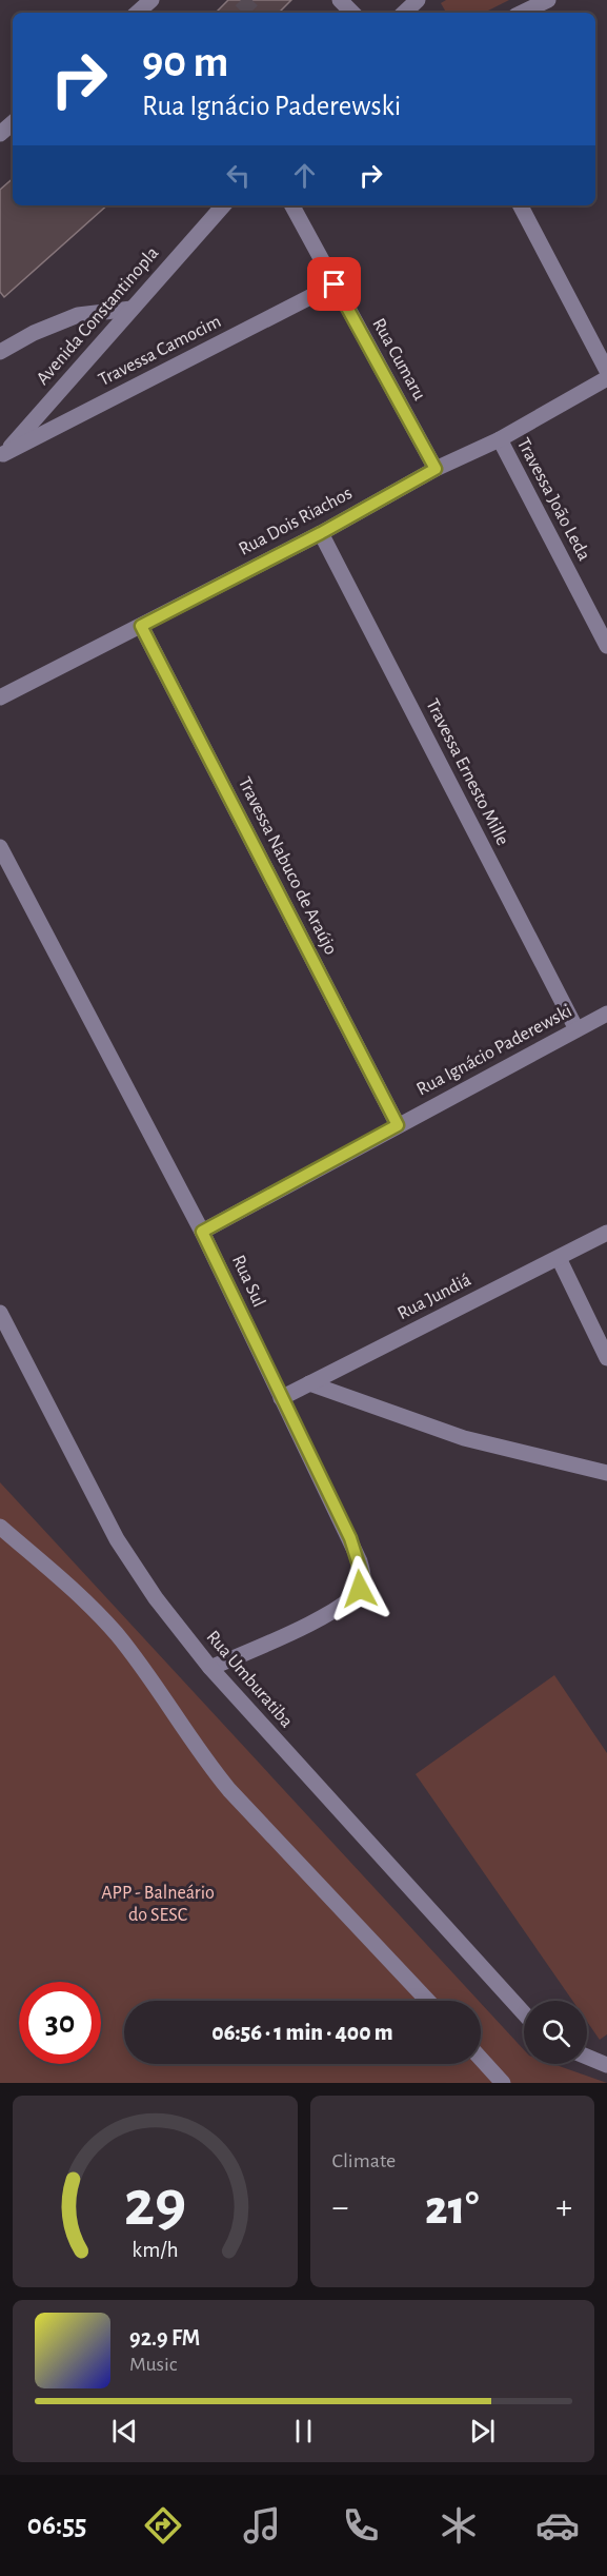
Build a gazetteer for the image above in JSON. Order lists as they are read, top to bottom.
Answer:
{
  "streets": {
    "street": [
      "Avenida Constantinopla",
      "Travessa Camocim",
      "Rua Cumaru",
      "Travessa João Leda",
      "Rua Dois Riachos",
      "Travessa Ernesto Mille",
      "Travessa Nabuco de Araújo",
      "Rua Ignácio Paderewski",
      "Rua Sul",
      "Rua Jundiá",
      "Rua Umburatiba"
    ]
  },
  "crossings": [
    ["Avenida Constantinopla", "Travessa Camocim"],
    ["Travessa Camocim", "Rua Cumaru"],
    ["Rua Cumaru", "Rua Dois Riachos"],
    ["Travessa João Leda", "Rua Dois Riachos"],
    ["Rua Dois Riachos", "Travessa Ernesto Mille"],
    ["Rua Dois Riachos", "Travessa Nabuco de Araújo"],
    ["Travessa Ernesto Mille", "Rua Ignácio Paderewski"],
    ["Travessa Nabuco de Araújo", "Rua Ignácio Paderewski"],
    ["Rua Ignácio Paderewski", "Rua Sul"],
    ["Rua Sul", "Rua Jundiá"],
    ["Rua Sul", "Rua Umburatiba"]
  ],
  "parks": ["APP - Balneário do SESC"],
  "page": {
    "turn": ["90 m", "Rua Ignácio Paderewski"],
    "limit": "30",
    "trip": "06:56 · 1 min · 400 m",
    "tile": "Climate",
    "heat": ["−", "21°", "+"],
    "song": ["92.9 FM", "Music"],
    "tabs": "06:55",
    "gauge": ["29", "km/h"]
  }
}
